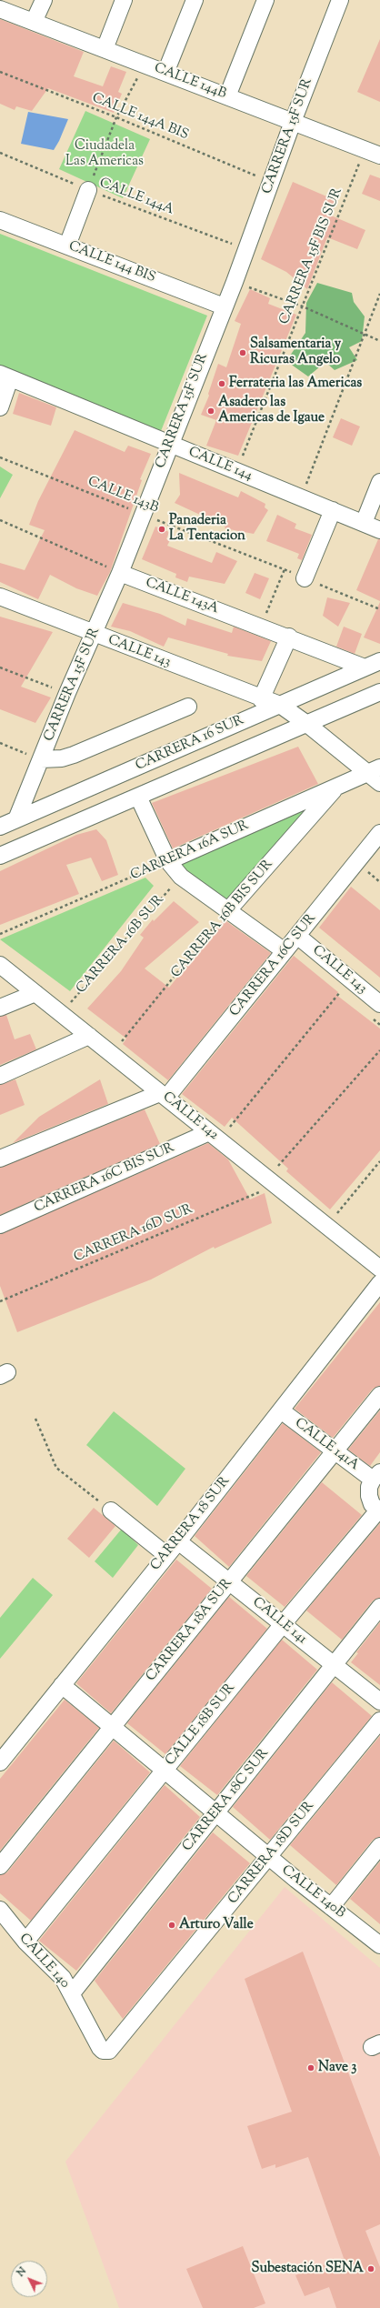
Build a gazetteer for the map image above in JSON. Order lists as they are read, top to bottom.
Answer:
{
  "streets": {
    "street": [
      "CALLE 144B",
      "CARRERA 15F SUR",
      "CALLE 144 BIS",
      "CALLE 144",
      "CALLE 143A",
      "CALLE 143",
      "CARRERA 16 SUR",
      "CARRERA 16A SUR",
      "CARRERA 16B BIS SUR",
      "CARRERA 16C SUR",
      "CALLE 142",
      "CARRERA 16C BIS SUR",
      "CALLE 141A",
      "CARRERA 18 SUR",
      "CALLE 141",
      "CARRERA 18A SUR",
      "CALLE 18B SUR",
      "CARRERA 18C SUR",
      "CARRERA 18D SUR",
      "CALLE 140B",
      "CALLE 140"
    ],
    "path": [
      "CALLE 144A BIS",
      "CALLE 144A",
      "CARRERA 15F BIS SUR",
      "CALLE 143B",
      "CARRERA 16B SUR",
      "CARRERA 16D SUR"
    ]
  },
  "crossings": [
    ["CALLE 144B", "CARRERA 15F SUR"],
    ["CALLE 144B", "CARRERA 15F BIS SUR"],
    ["CALLE 144A BIS", "CARRERA 15F SUR"],
    ["CARRERA 15F SUR", "CALLE 144A"],
    ["CARRERA 15F SUR", "CALLE 144 BIS"],
    ["CARRERA 15F SUR", "CALLE 144"],
    ["CARRERA 15F SUR", "CALLE 143B"],
    ["CARRERA 15F SUR", "CALLE 143A"],
    ["CARRERA 15F SUR", "CALLE 143"],
    ["CARRERA 15F SUR", "CARRERA 16 SUR"],
    ["CARRERA 15F BIS SUR", "CALLE 144"],
    ["CALLE 143A", "CARRERA 16 SUR"],
    ["CALLE 143", "CARRERA 16 SUR"],
    ["CALLE 143", "CARRERA 16C SUR"],
    ["CARRERA 16A SUR", "CARRERA 16B BIS SUR"],
    ["CARRERA 16B BIS SUR", "CALLE 142"],
    ["CARRERA 16B SUR", "CALLE 142"],
    ["CARRERA 16C SUR", "CALLE 142"],
    ["CALLE 142", "CARRERA 16C BIS SUR"],
    ["CALLE 142", "CARRERA 16D SUR"],
    ["CALLE 141A", "CARRERA 18 SUR"],
    ["CALLE 141A", "CARRERA 18A SUR"],
    ["CARRERA 18 SUR", "CALLE 141"],
    ["CARRERA 18 SUR", "CALLE 140B"],
    ["CALLE 141", "CARRERA 18A SUR"],
    ["CALLE 141", "CALLE 18B SUR"],
    ["CALLE 141", "CARRERA 18C SUR"],
    ["CARRERA 18A SUR", "CALLE 140B"],
    ["CALLE 18B SUR", "CALLE 140B"],
    ["CALLE 18B SUR", "CALLE 140"],
    ["CARRERA 18C SUR", "CALLE 140B"],
    ["CARRERA 18C SUR", "CALLE 140"],
    ["CARRERA 18D SUR", "CALLE 140B"],
    ["CARRERA 18D SUR", "CALLE 140"]
  ],
  "parks": ["Ciudadela Las Americas"],
  "places": [
    "Salsamentaria y Ricuras Angelo",
    "Ferrateria las Americas",
    "Asadero las Americas de Igaue",
    "Panaderia La Tentacion",
    "Arturo Valle",
    "Nave 3",
    "Subestación SENA"
  ],
  "north": "top left"
}
